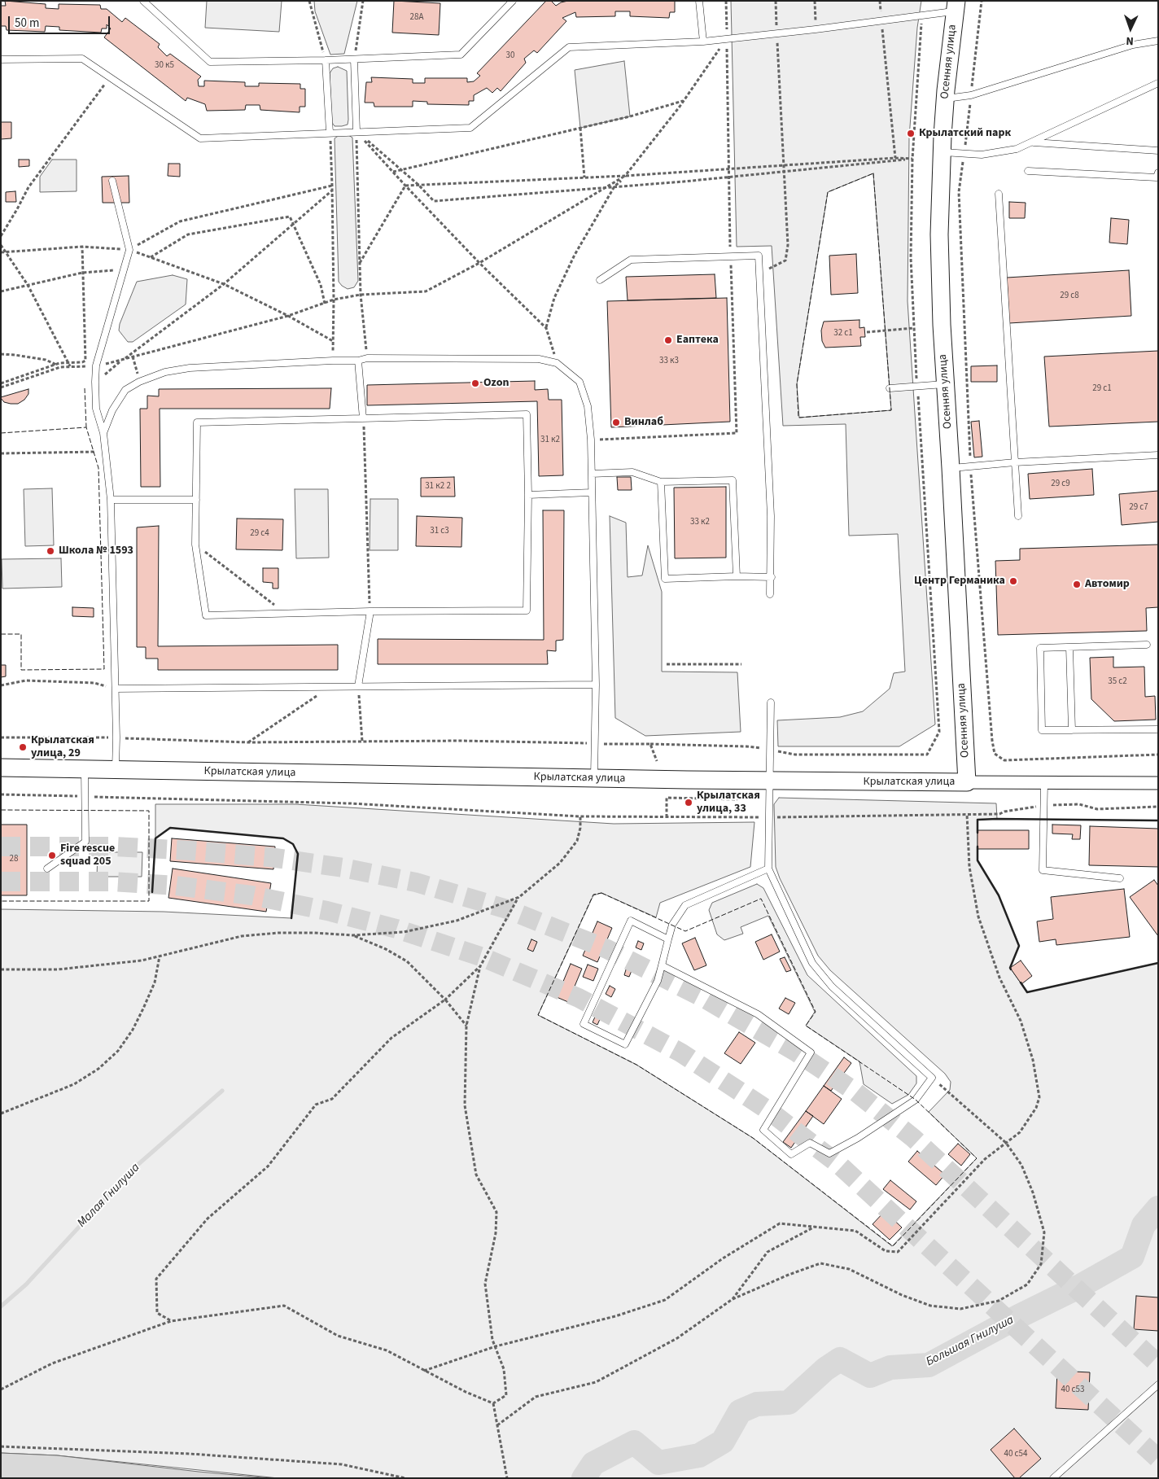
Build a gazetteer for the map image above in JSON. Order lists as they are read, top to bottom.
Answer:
{
  "streets": {
    "main road": ["Осенняя улица", "Крылатская улица"]
  },
  "crossings": [
    ["Осенняя улица", "Крылатская улица"]
  ],
  "water": ["Малая Гнилуша", "Большая Гнилуша"],
  "places": [
    "Крылатский парк",
    "Еаптека",
    "Ozon",
    "Винлаб",
    "Школа № 1593",
    "Центр Германика",
    "Автомир",
    "Крылатская улица, 29",
    "Крылатская улица, 33",
    "Fire rescue squad 205"
  ],
  "house_numbers": [
    "28А",
    "30",
    "30 к5",
    "29 с8",
    "32 с1",
    "33 к3",
    "29 с1",
    "31 к2",
    "29 с9",
    "31 к2 2",
    "29 с7",
    "33 к2",
    "31 с3",
    "29 с4",
    "35 с2",
    "28",
    "40 с53",
    "40 с54"
  ],
  "scale_bar": "50 m",
  "north": "bottom"
}
